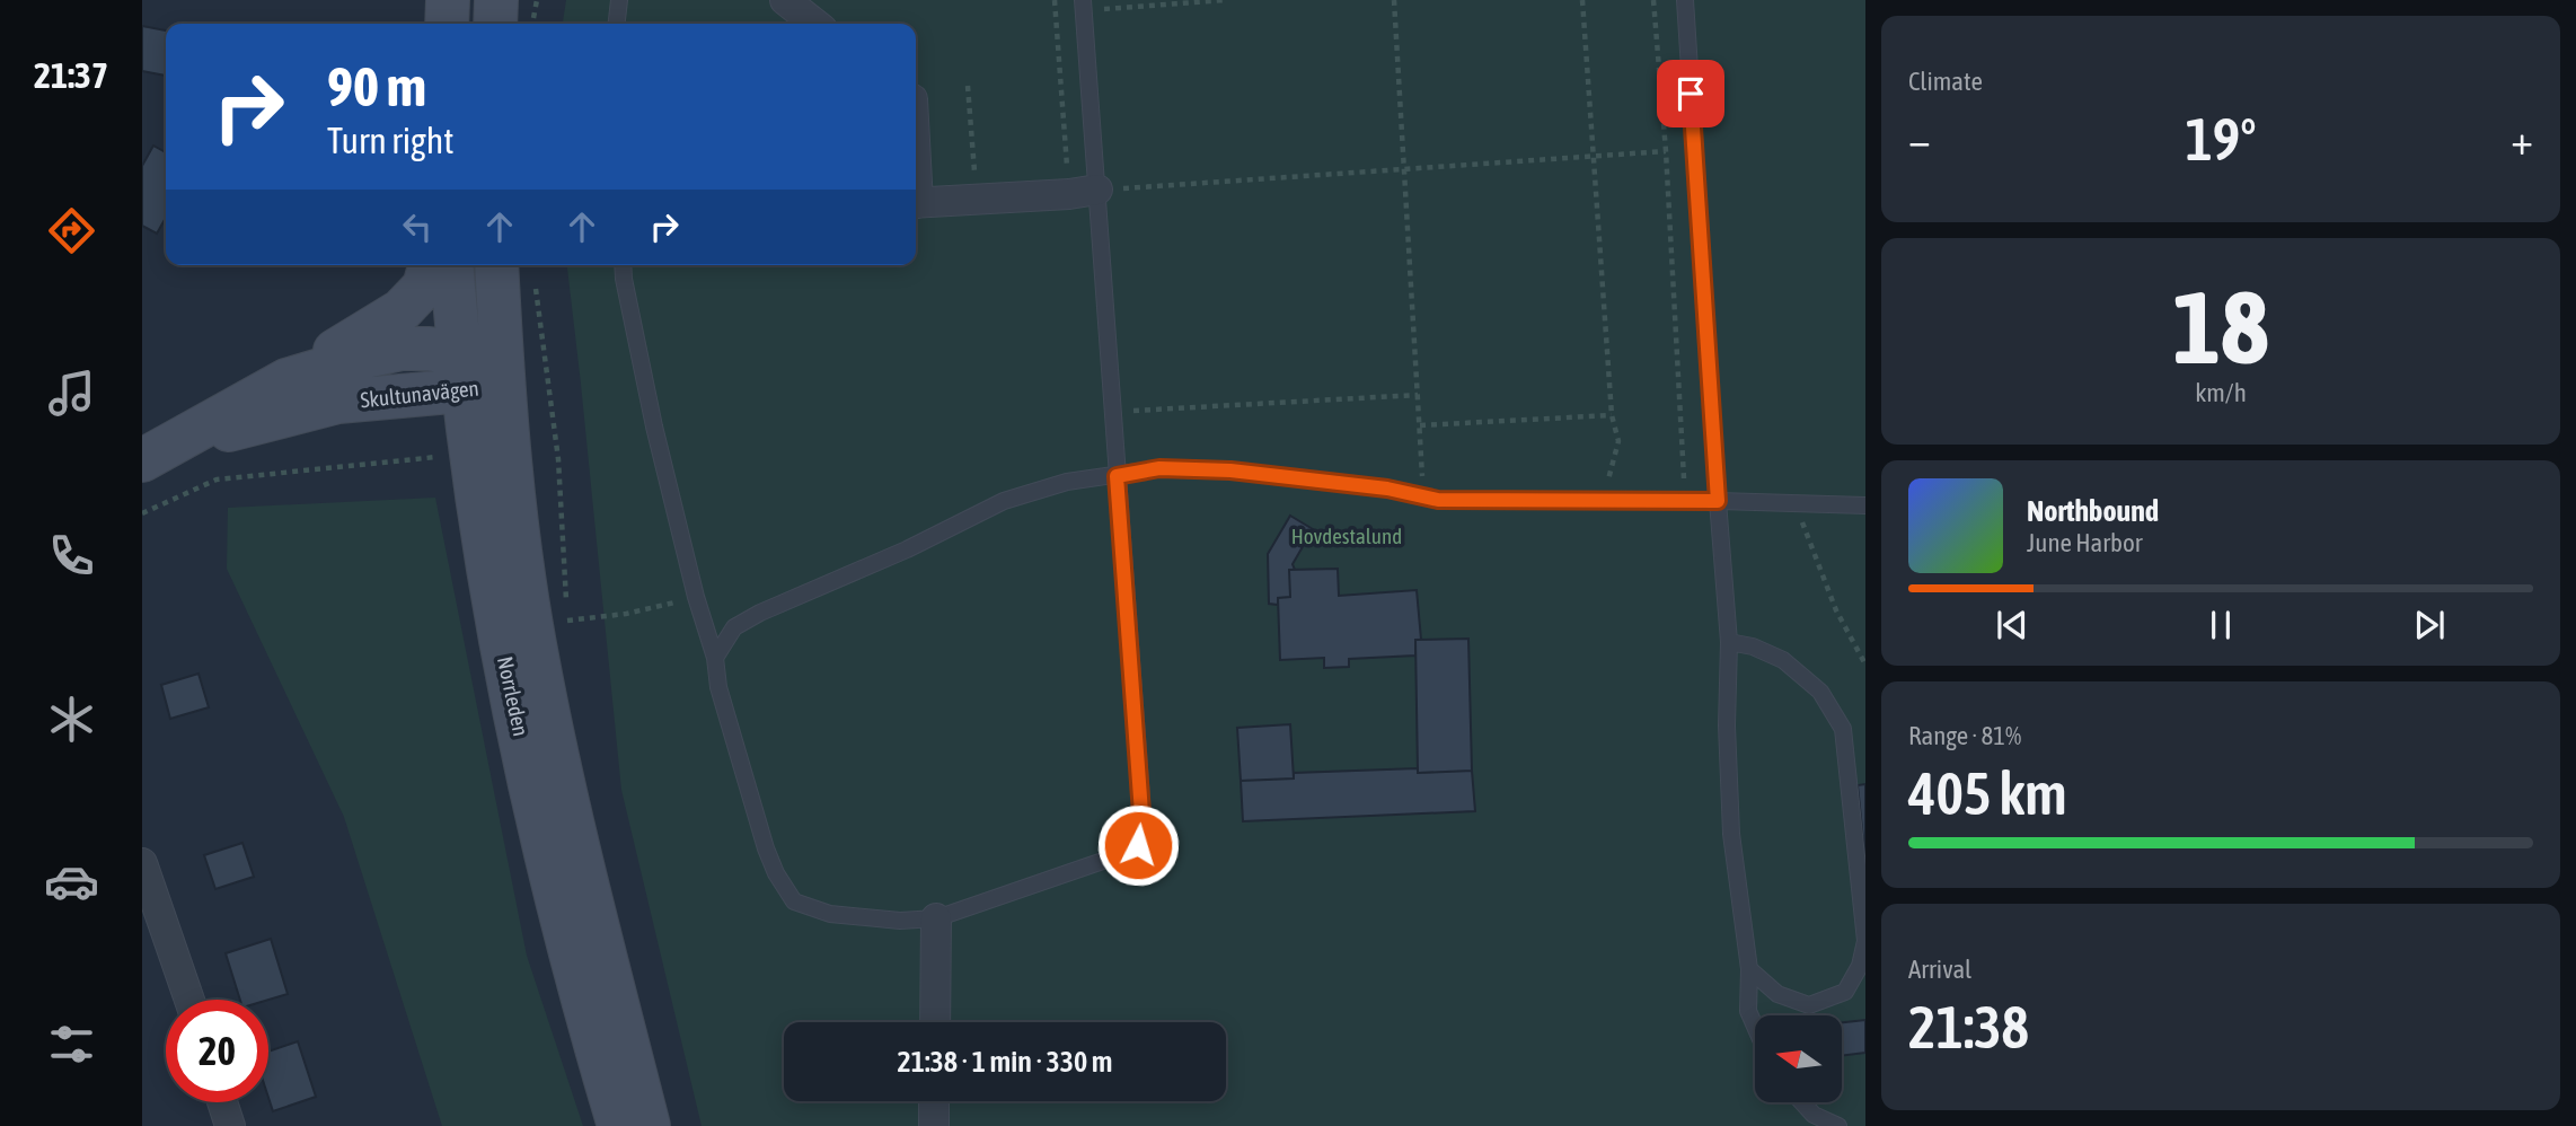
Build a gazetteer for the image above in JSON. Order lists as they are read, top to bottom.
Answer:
{
  "streets": {
    "main road": ["Skultunavägen", "Norrleden"]
  },
  "crossings": [
    ["Skultunavägen", "Norrleden"]
  ],
  "parks": ["Hovdestalund"],
  "north": "left",
  "page": {
    "tabs": "21:37",
    "tile": [
      "Climate",
      ["18", "km/h"],
      ["Range · 81%", "405 km"],
      ["Arrival", "21:38"]
    ],
    "turn": ["90 m", "Turn right"],
    "heat": ["−", "19°", "+"],
    "song": ["Northbound", "June Harbor"],
    "limit": "20",
    "trip": "21:38 · 1 min · 330 m"
  }
}
